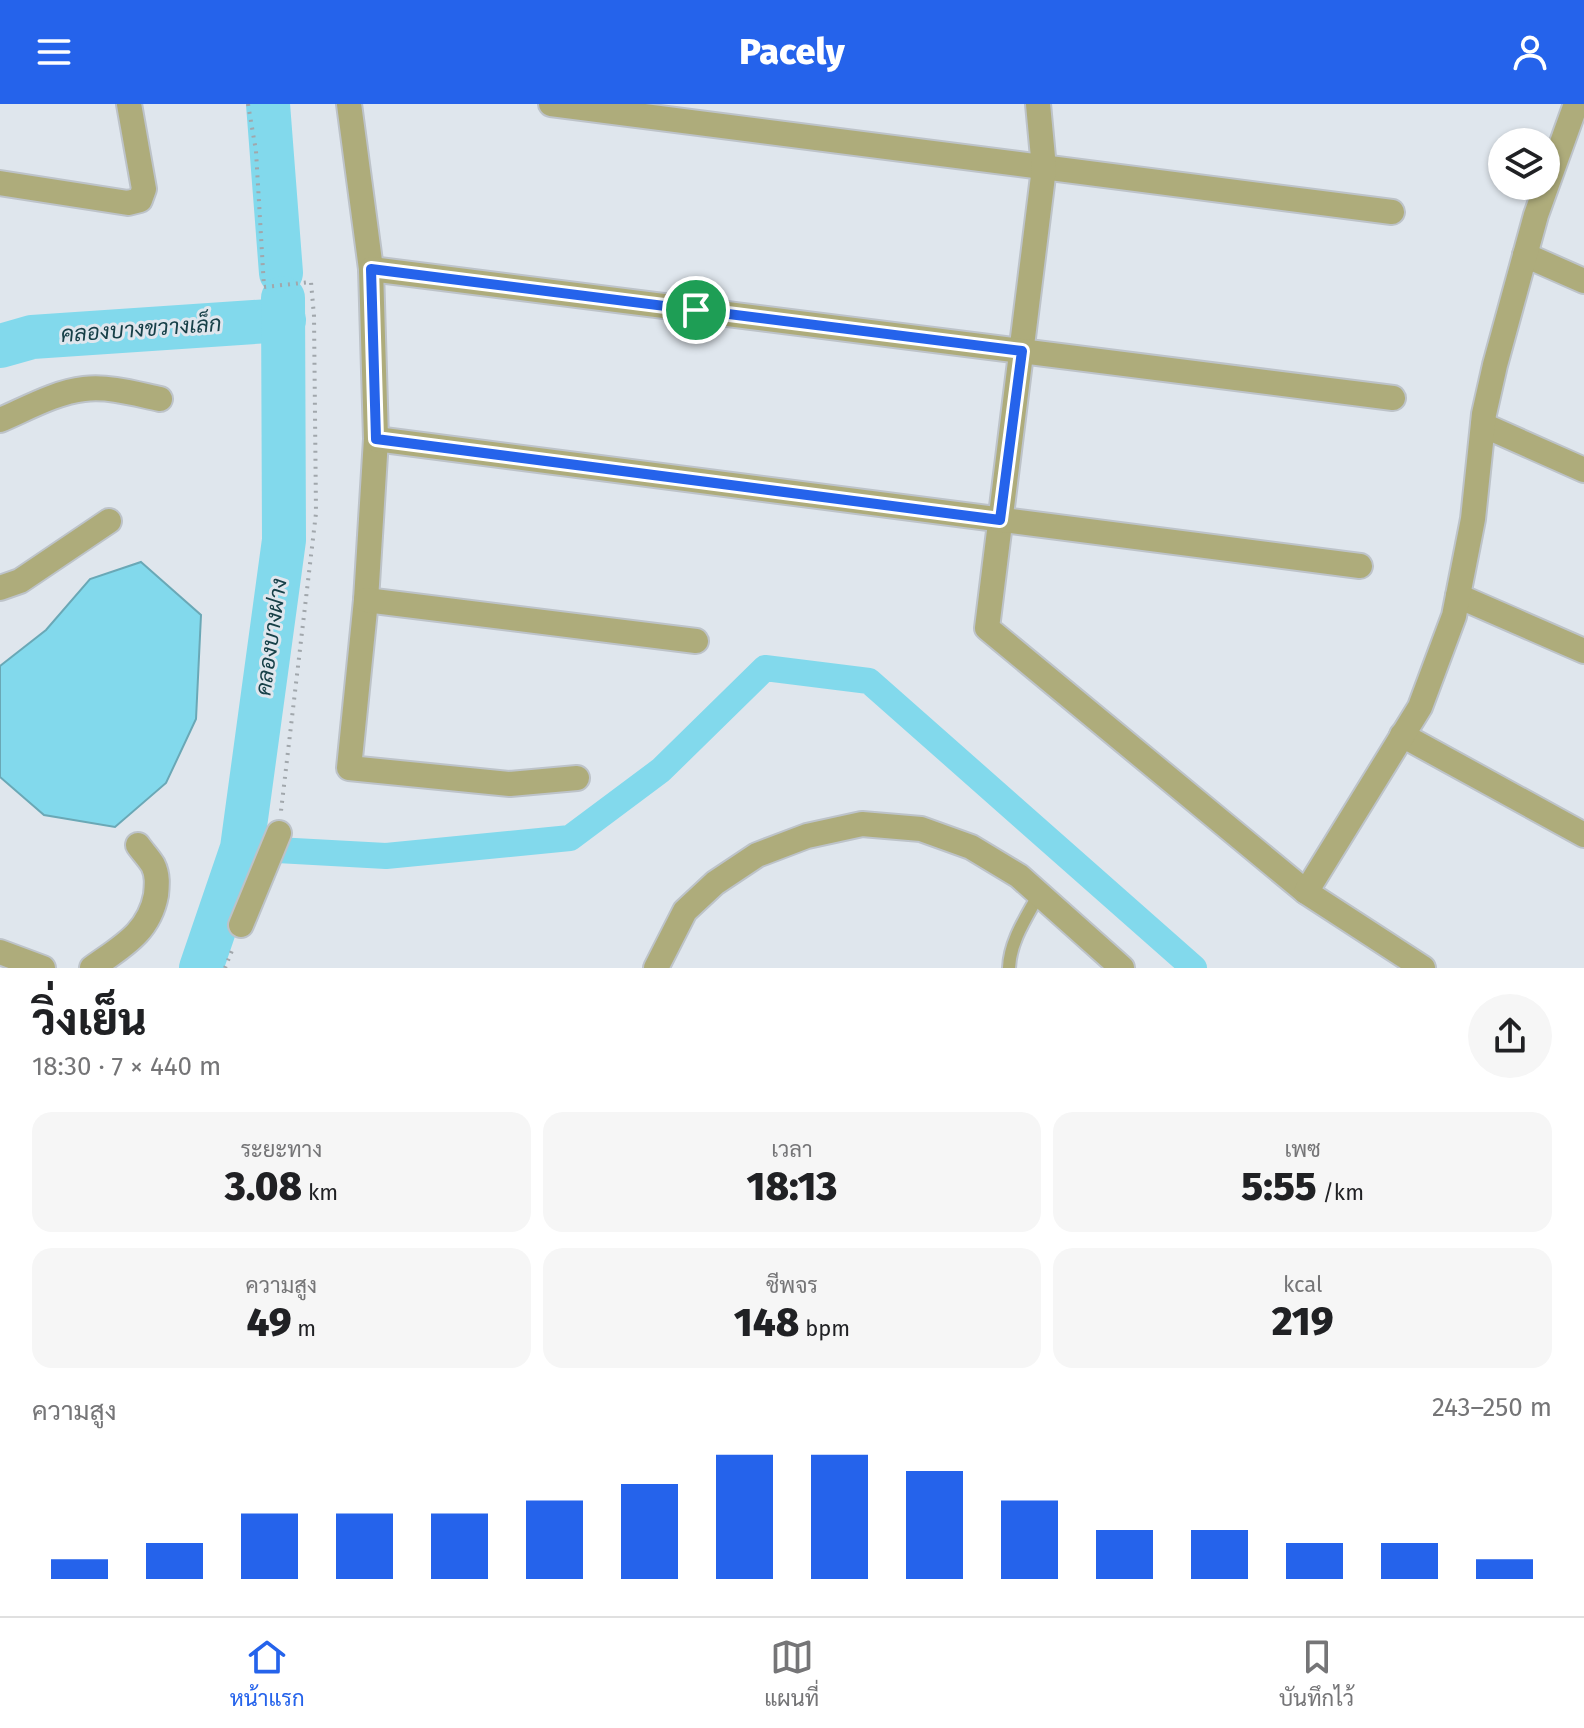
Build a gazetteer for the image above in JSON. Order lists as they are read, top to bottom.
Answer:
{
  "water": ["คลองบางขวางเล็ก", "คลองบางฝาง"],
  "page": {
    "header": "Pacely",
    "heading": ["วิ่งเย็น", "18:30 · 7 × 440 m"],
    "stats": [
      ["ระยะทาง", "3.08 km"],
      ["เวลา", "18:13"],
      ["เพซ", "5:55 /km"],
      ["ความสูง", "49 m"],
      ["ชีพจร", "148 bpm"],
      ["kcal", "219"]
    ],
    "chart": ["ความสูง", "243–250 m"],
    "tabs": ["หน้าแรก", "แผนที่", "บันทึกไว้"]
  }
}
